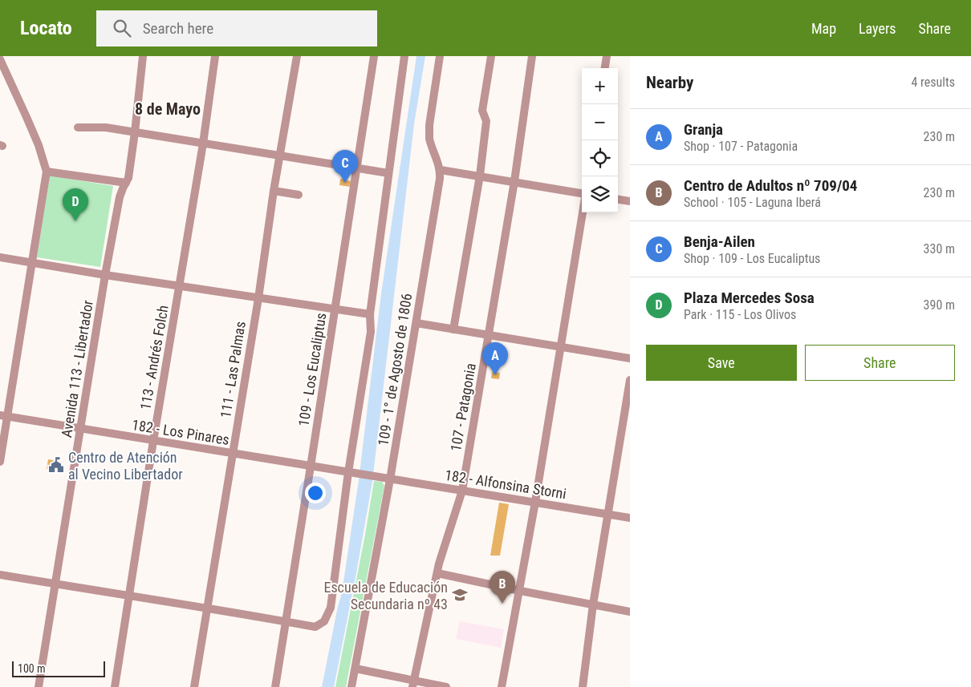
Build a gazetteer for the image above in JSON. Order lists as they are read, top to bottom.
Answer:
{
  "streets": {
    "street": [
      "113 - Andrés Folch",
      "Avenida 113 - Libertador",
      "111 - Las Palmas",
      "109 - Los Eucaliptus",
      "109 - 1° de Agosto de 1806",
      "107 - Patagonia",
      "182 - Los Pinares",
      "182 - Alfonsina Storni"
    ]
  },
  "crossings": [
    ["113 - Andrés Folch", "182 - Los Pinares"],
    ["Avenida 113 - Libertador", "182 - Los Pinares"],
    ["111 - Las Palmas", "182 - Los Pinares"],
    ["109 - Los Eucaliptus", "182 - Los Pinares"],
    ["109 - 1° de Agosto de 1806", "182 - Alfonsina Storni"],
    ["107 - Patagonia", "182 - Alfonsina Storni"],
    ["182 - Los Pinares", "182 - Alfonsina Storni"]
  ],
  "districts": ["8 de Mayo"],
  "places": {
    "public building": ["Centro de Atención al Vecino Libertador"],
    "school or university": ["Escuela de Educación Secundaria nº 43"]
  },
  "scale_bar": "100 m",
  "page": {
    "header": "Locato",
    "search": "Search here",
    "nav": ["Map", "Layers", "Share"],
    "heading": ["Nearby", "4 results"],
    "map_buttons": ["+", "−"],
    "list": [
      {
        "mark": "A",
        "name": "Granja",
        "note": "Shop · 107 - Patagonia",
        "value": "230 m"
      },
      {
        "mark": "B",
        "name": "Centro de Adultos nº 709/04",
        "note": "School · 105 - Laguna Iberá",
        "value": "230 m"
      },
      {
        "mark": "C",
        "name": "Benja-Ailen",
        "note": "Shop · 109 - Los Eucaliptus",
        "value": "330 m"
      },
      {
        "mark": "D",
        "name": "Plaza Mercedes Sosa",
        "note": "Park · 115 - Los Olivos",
        "value": "390 m"
      }
    ],
    "pins": [
      "C",
      "D",
      "A",
      "B"
    ],
    "buttons": ["Save", "Share"],
    "scale": "100 m"
  }
}
